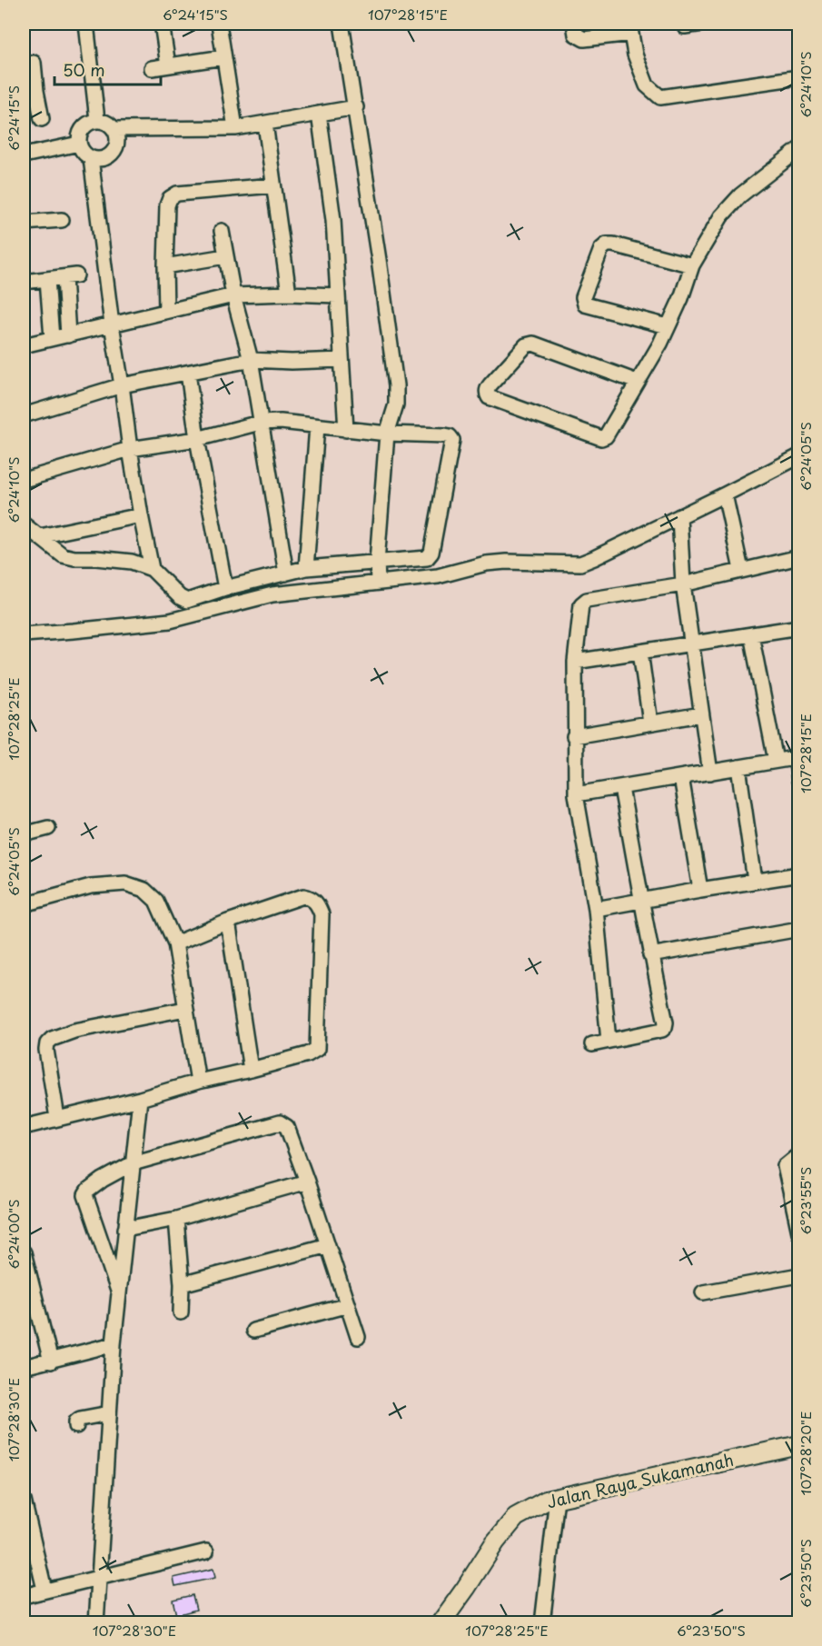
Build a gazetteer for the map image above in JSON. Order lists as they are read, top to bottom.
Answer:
{
  "streets": {
    "street": ["Jalan Raya Sukamanah"]
  },
  "scale_bar": "50 m",
  "coordinates": [
    "6°24'15\"S",
    "107°28'15\"E",
    "6°24'10\"S",
    "6°24'05\"S",
    "107°28'25\"E",
    "6°23'55\"S",
    "6°24'00\"S",
    "107°28'30\"E",
    "107°28'20\"E",
    "6°23'50\"S"
  ]
}
